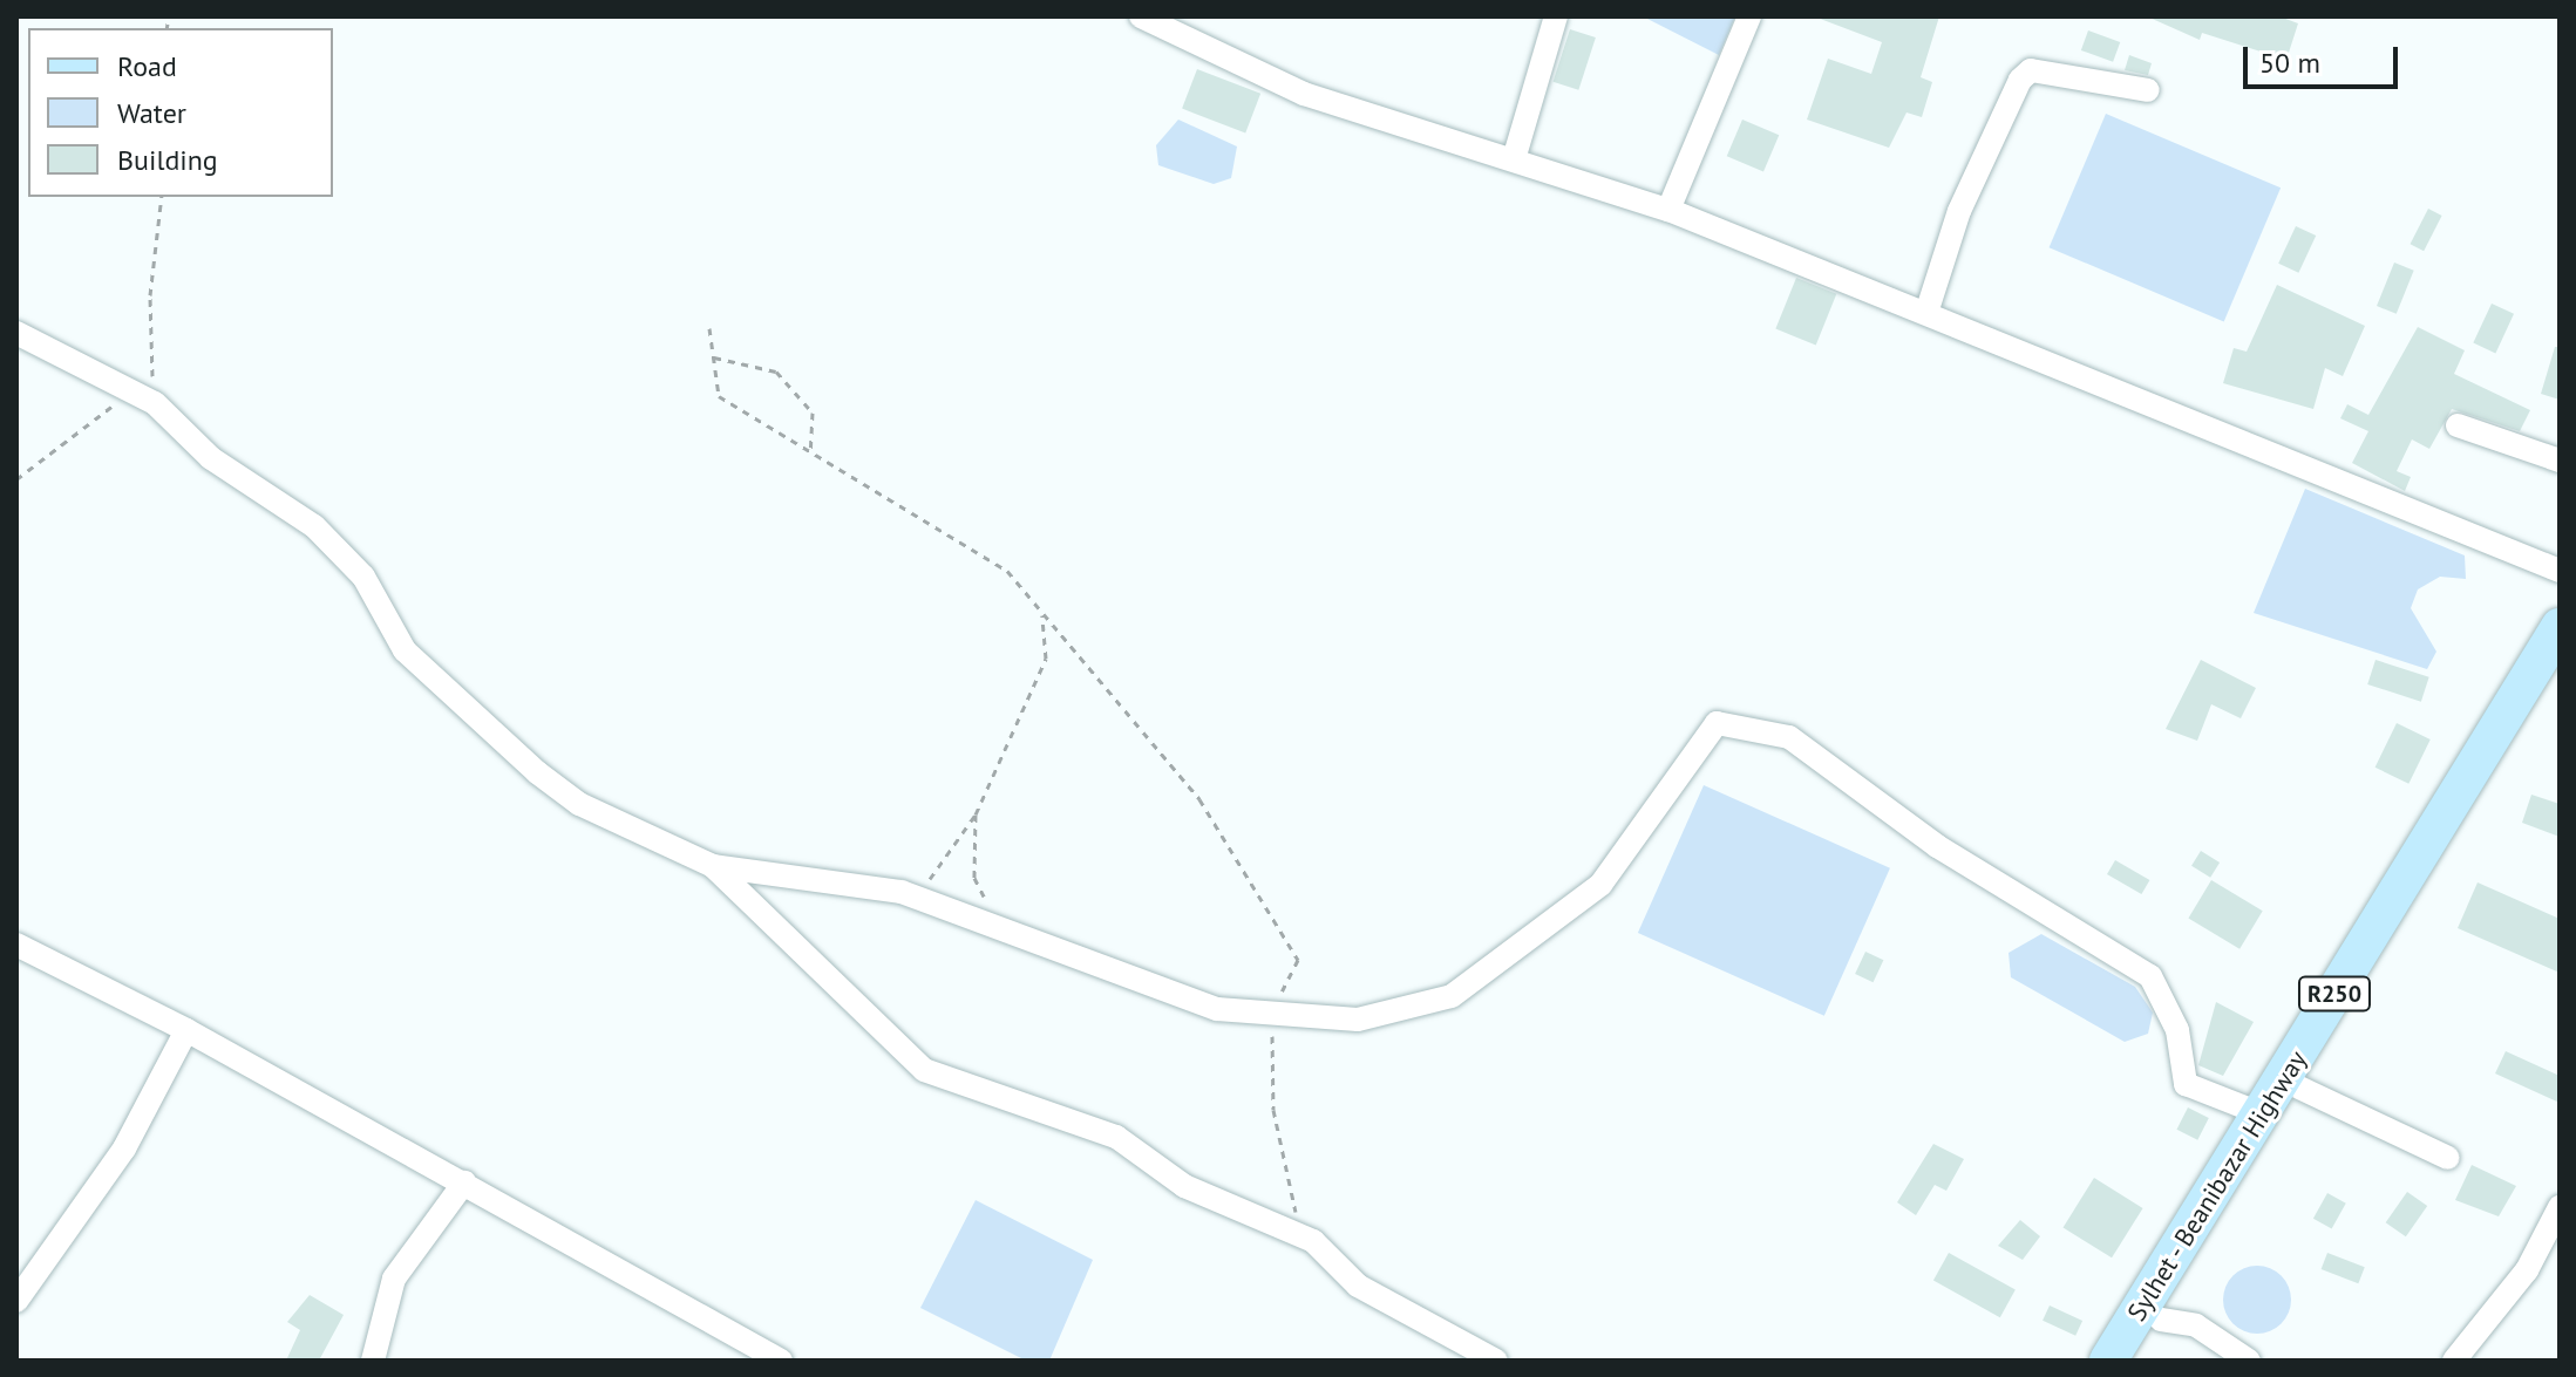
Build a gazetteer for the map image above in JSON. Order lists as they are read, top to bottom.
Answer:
{
  "streets": {
    "main road": ["R250", "Sylhet - Beanibazar Highway"]
  },
  "legend": ["Road", "Water", "Building"],
  "scale_bar": "50 m"
}
